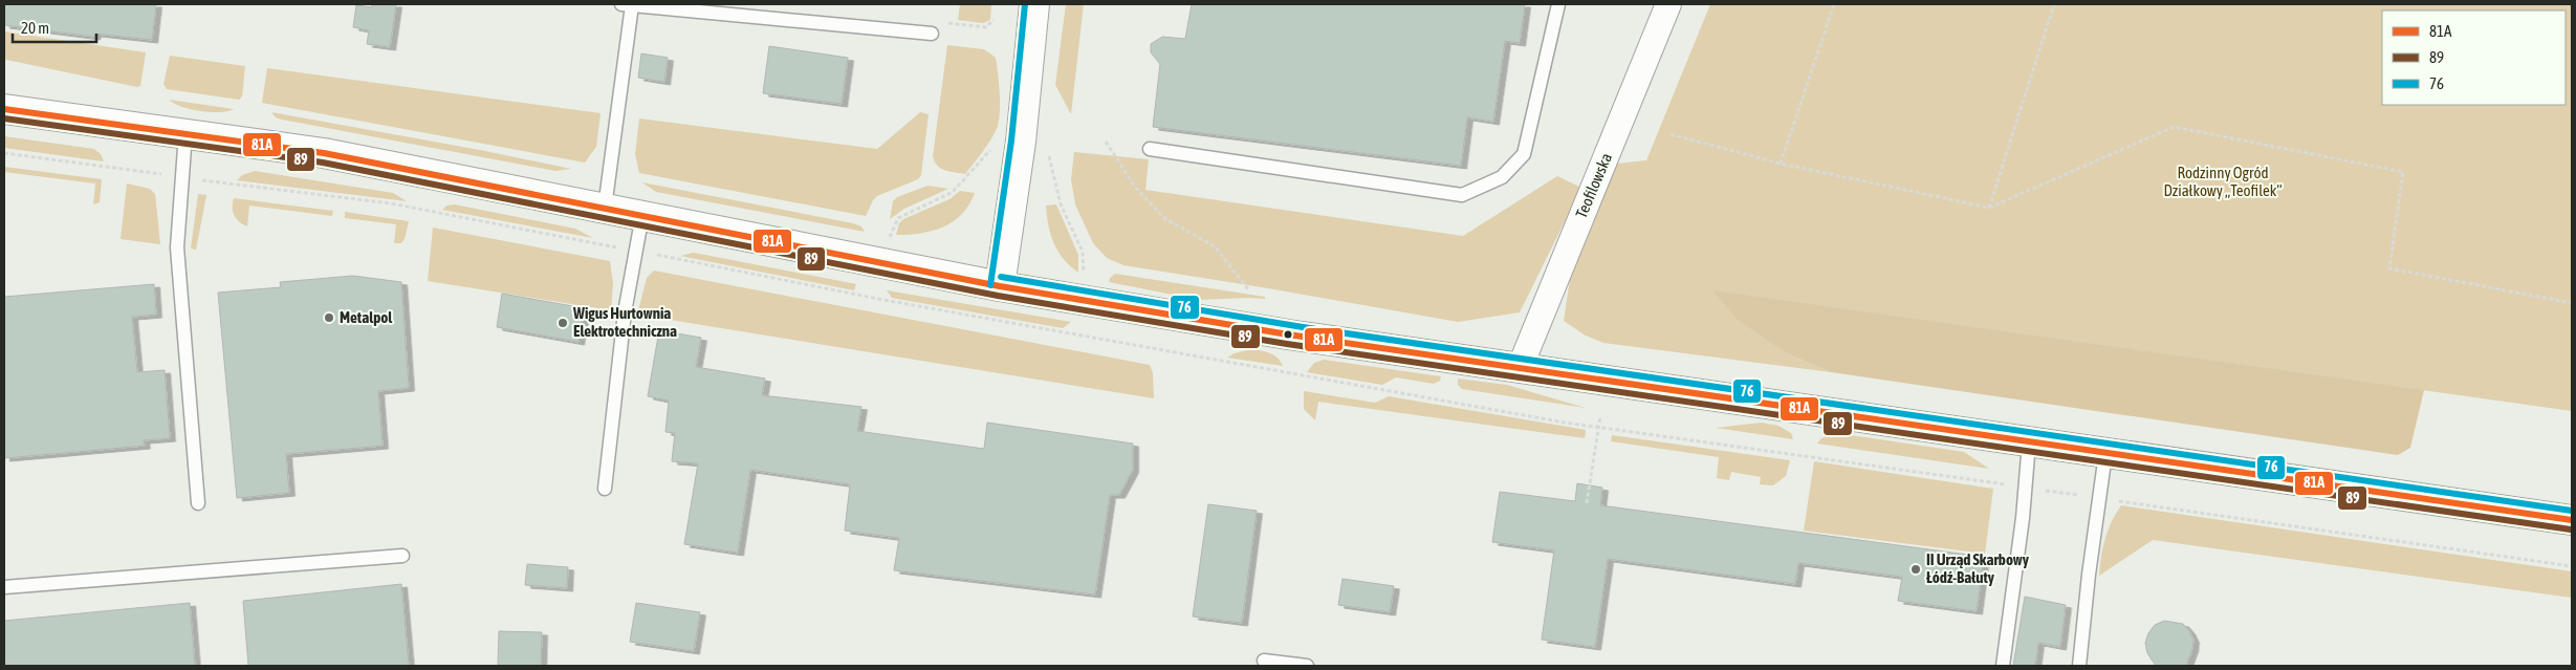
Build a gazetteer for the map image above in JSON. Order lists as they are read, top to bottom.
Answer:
{
  "streets": {
    "street": ["Teofilowska"]
  },
  "parks": ["Rodzinny Ogród Działkowy „Teofilek”"],
  "places": ["Metalpol", "Wigus Hurtownia Elektrotechniczna", "II Urząd Skarbowy Łódź-Bałuty"],
  "lines": ["transit line 76", "transit line 81A", "transit line 89"],
  "legend": ["81A", "89", "76"],
  "scale_bar": "20 m"
}
